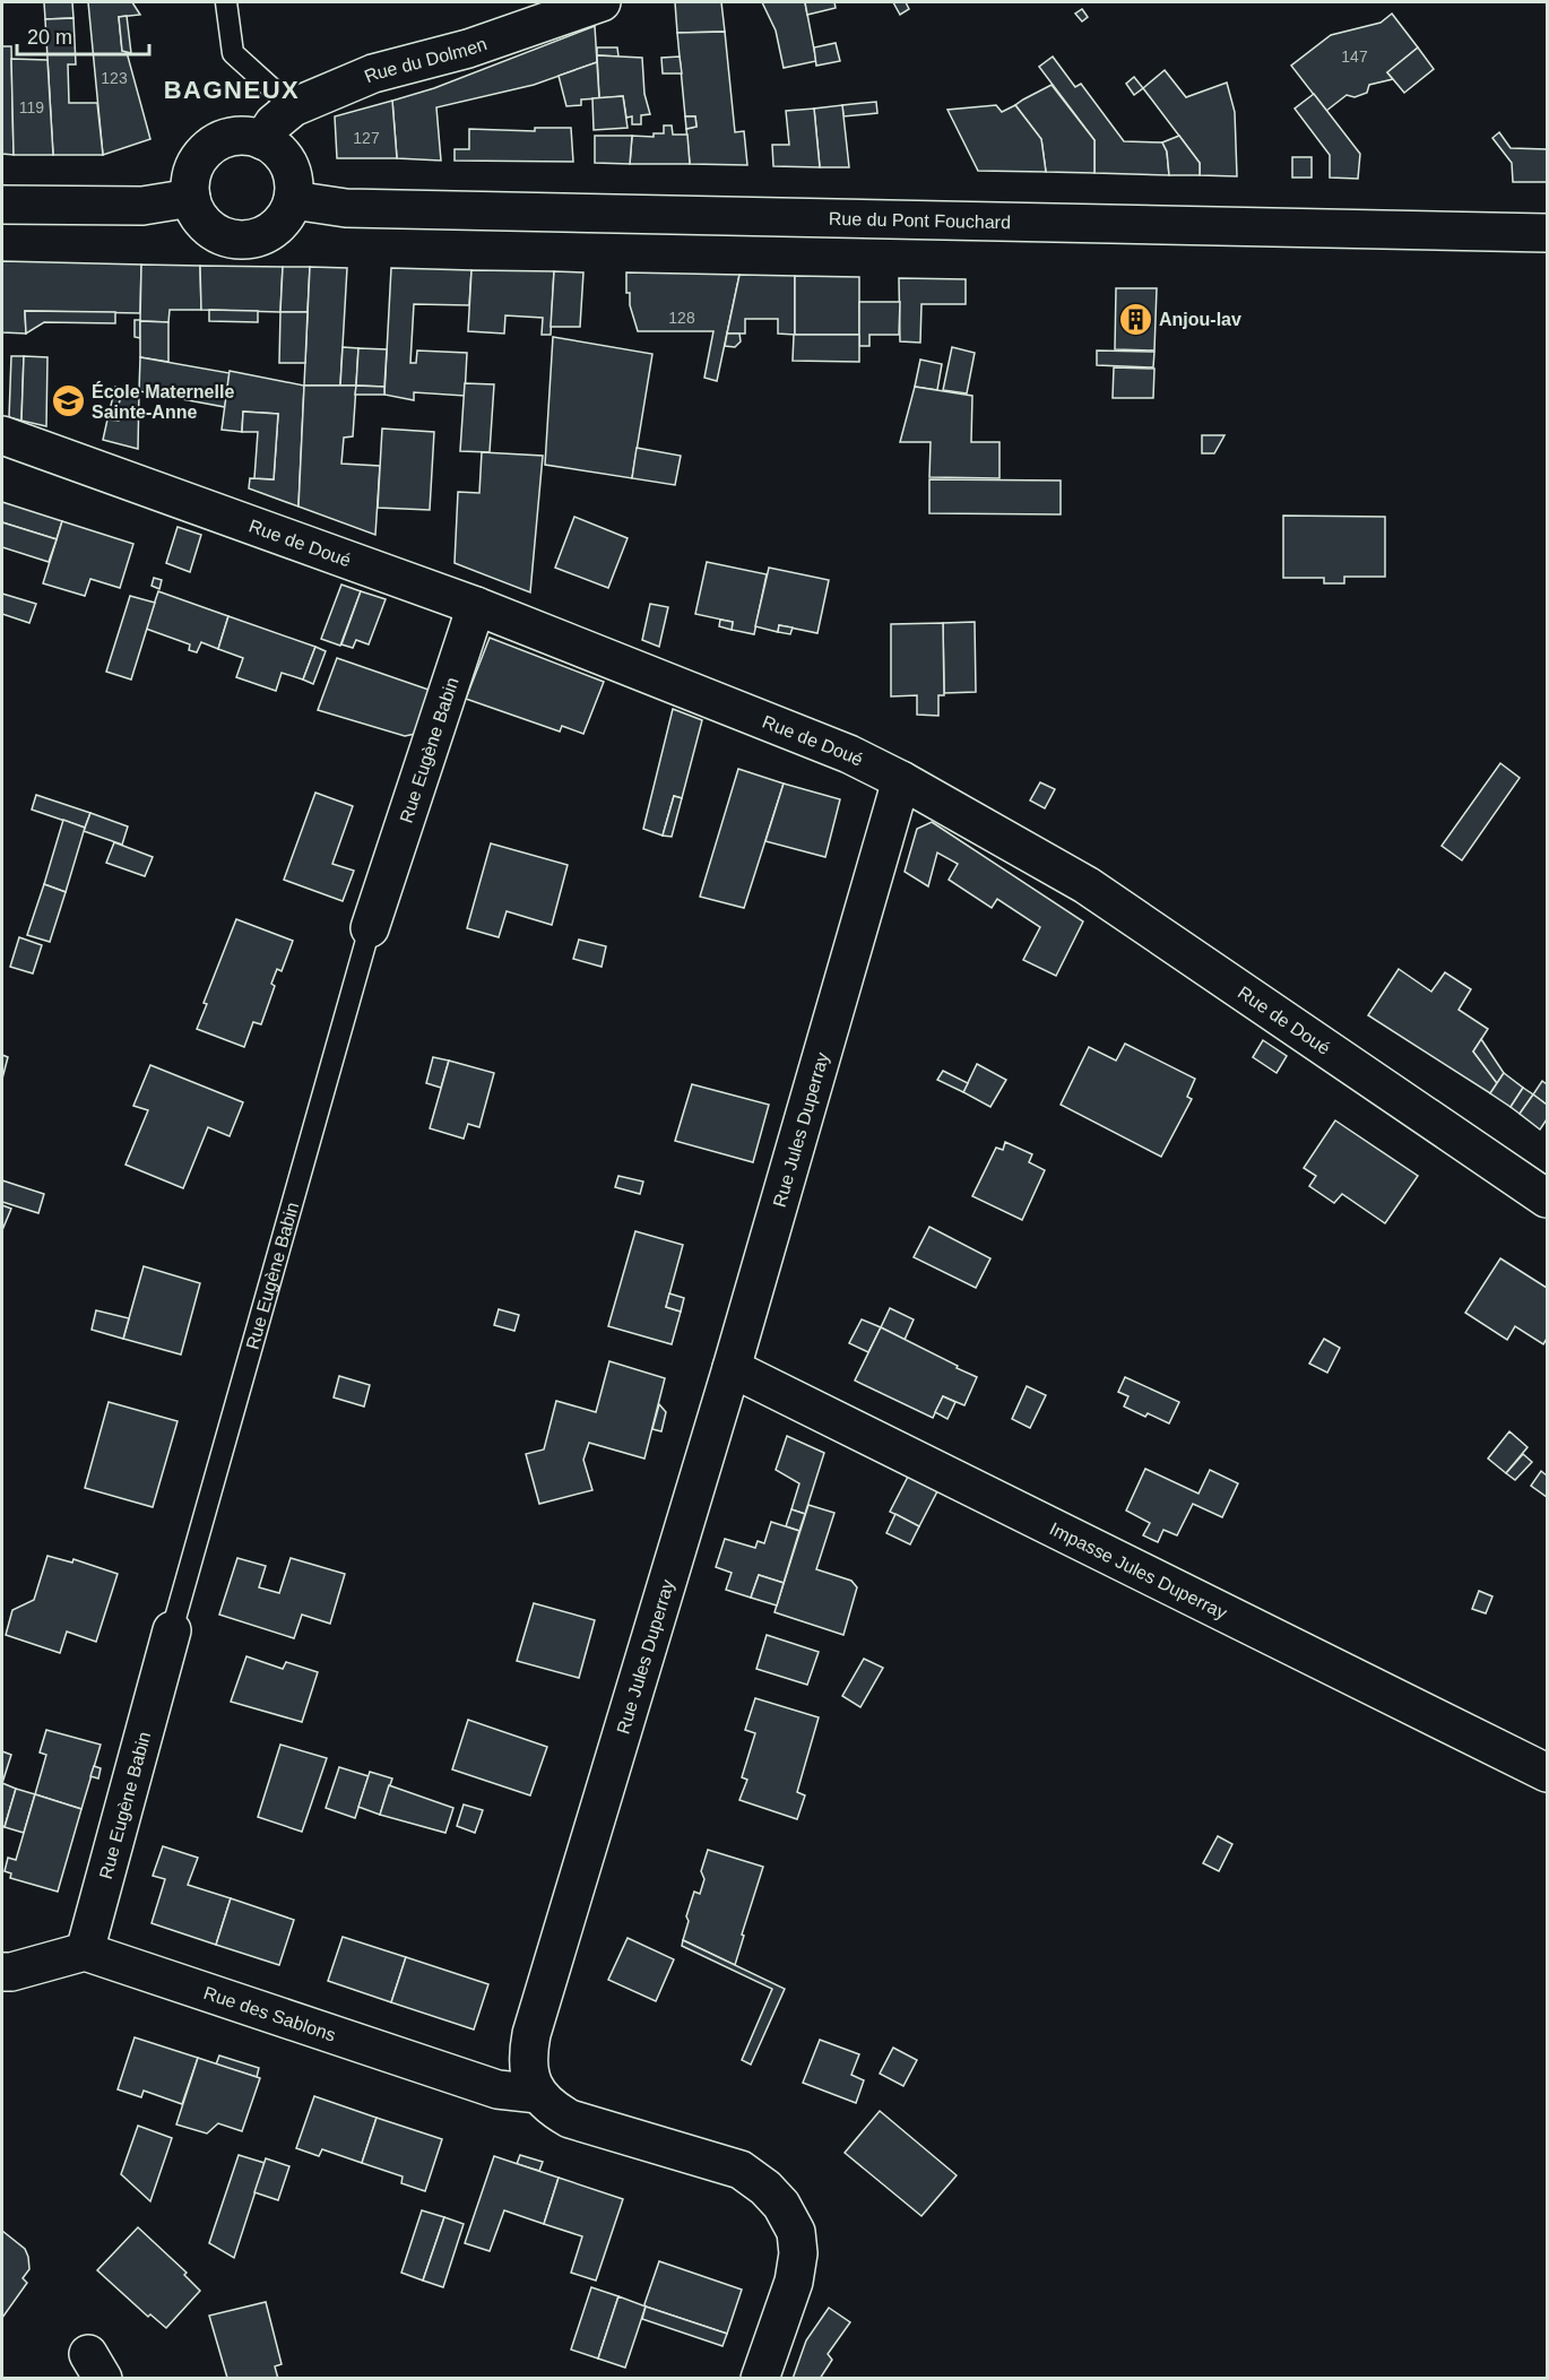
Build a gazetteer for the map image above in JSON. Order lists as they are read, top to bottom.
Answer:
{
  "streets": {
    "street": [
      "Rue du Dolmen",
      "Rue du Pont Fouchard",
      "Rue de Doué",
      "Rue Eugène Babin",
      "Rue Jules Duperray",
      "Impasse Jules Duperray",
      "Rue des Sablons"
    ]
  },
  "crossings": [
    ["Rue du Dolmen", "Rue du Pont Fouchard"],
    ["Rue de Doué", "Rue Eugène Babin"],
    ["Rue de Doué", "Rue Jules Duperray"],
    ["Rue Eugène Babin", "Rue des Sablons"],
    ["Rue Jules Duperray", "Impasse Jules Duperray"],
    ["Rue Jules Duperray", "Rue des Sablons"]
  ],
  "districts": ["BAGNEUX"],
  "places": {
    "building": ["Anjou-lav"],
    "school or university": ["École Maternelle Sainte-Anne"]
  },
  "house_numbers": [
    "147",
    "123",
    "119",
    "127",
    "128"
  ],
  "scale_bar": "20 m"
}
